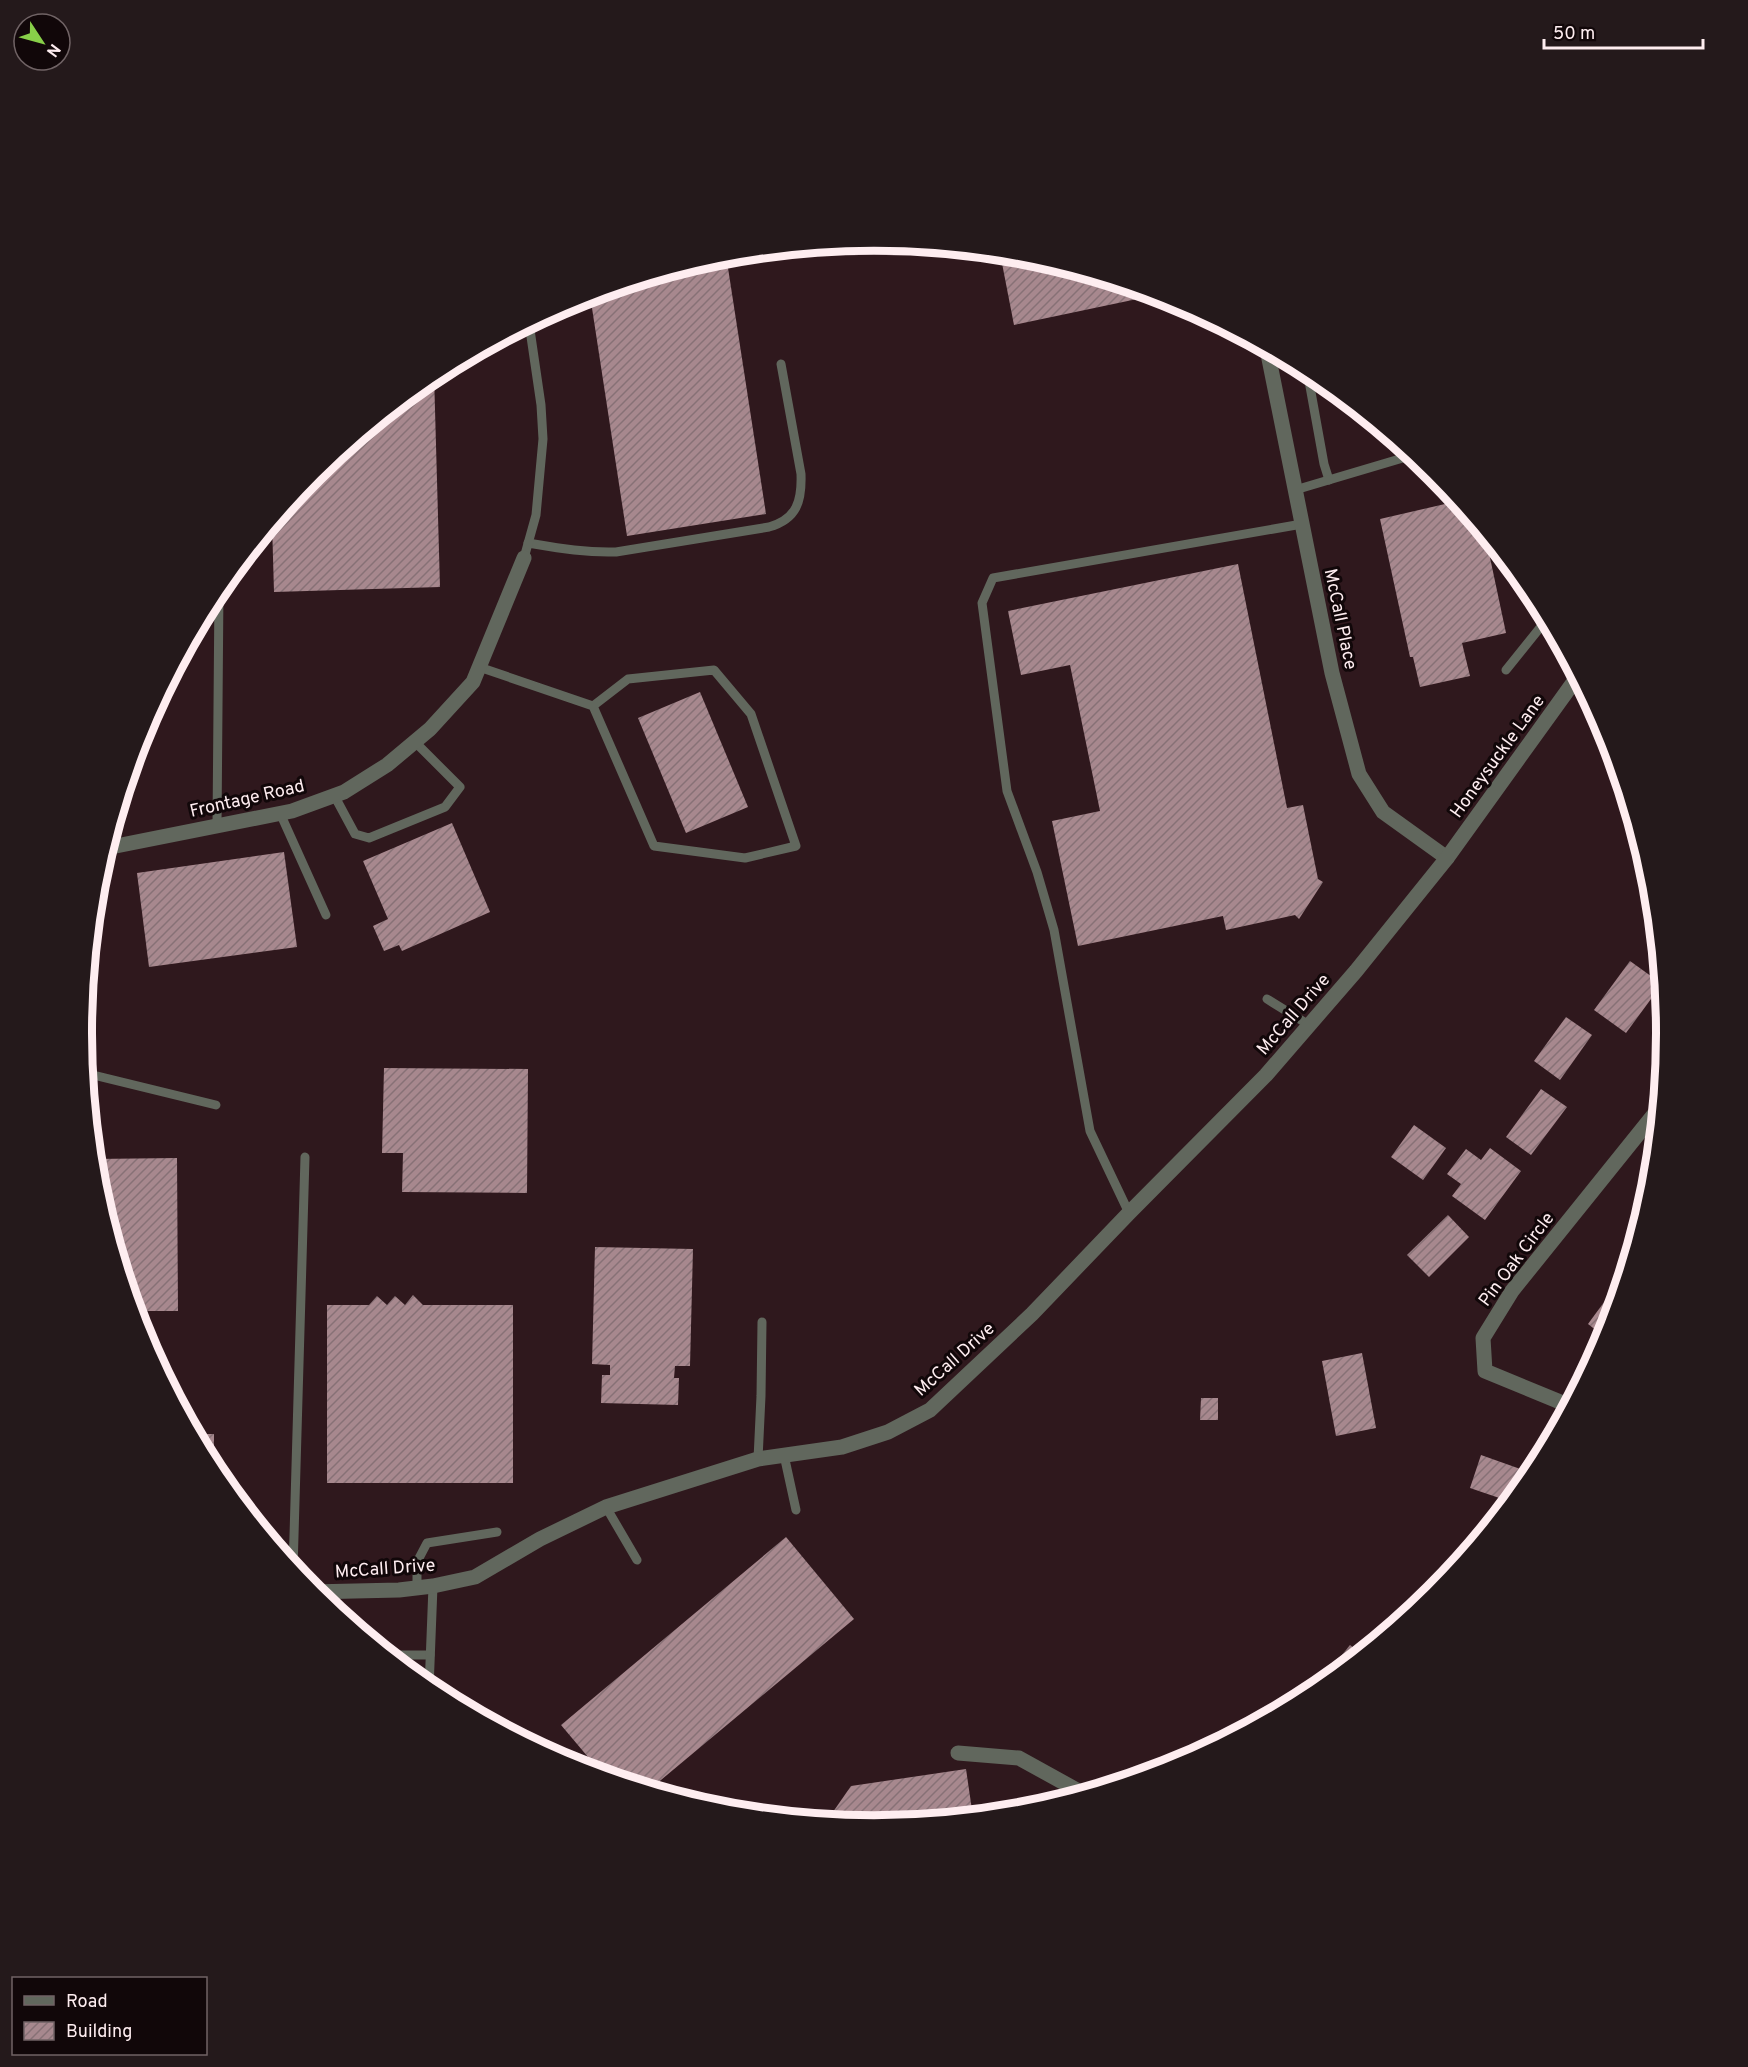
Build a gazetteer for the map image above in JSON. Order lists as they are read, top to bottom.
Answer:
{
  "streets": {
    "street": [
      "McCall Place",
      "Honeysuckle Lane",
      "Frontage Road",
      "McCall Drive",
      "Pin Oak Circle"
    ]
  },
  "crossings": [
    ["McCall Place", "Honeysuckle Lane"],
    ["McCall Place", "McCall Drive"],
    ["Honeysuckle Lane", "McCall Drive"]
  ],
  "legend": ["Road", "Building"],
  "scale_bar": "50 m",
  "north": "bottom right"
}
